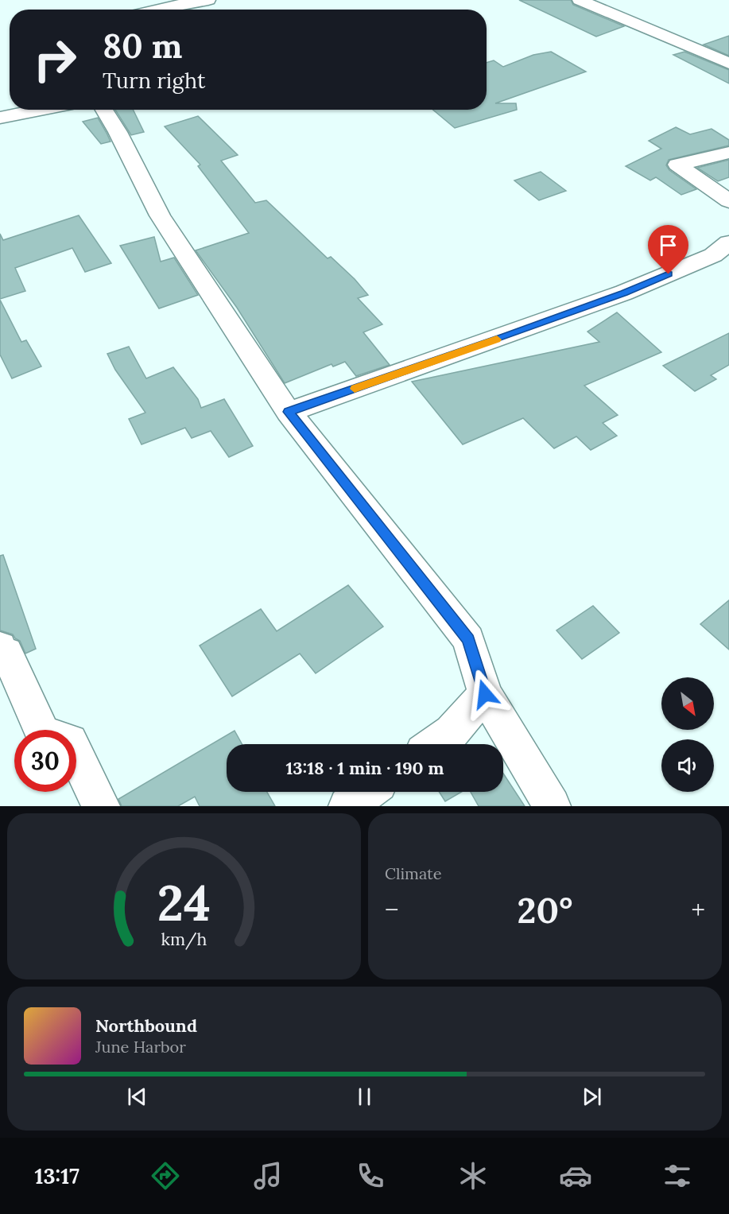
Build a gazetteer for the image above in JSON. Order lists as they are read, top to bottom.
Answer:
{
  "north": "bottom right",
  "page": {
    "turn": ["80 m", "Turn right"],
    "limit": "30",
    "trip": "13:18 · 1 min · 190 m",
    "tile": "Climate",
    "heat": ["−", "20°", "+"],
    "song": ["Northbound", "June Harbor"],
    "tabs": "13:17",
    "gauge": ["24", "km/h"]
  }
}
